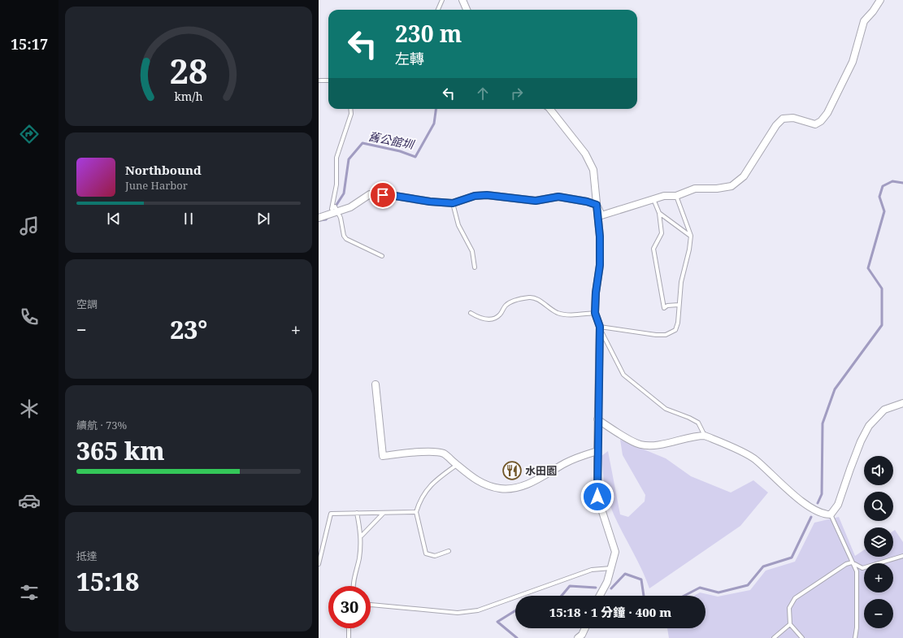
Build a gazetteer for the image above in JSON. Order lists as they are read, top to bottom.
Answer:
{
  "water": ["舊公館圳"],
  "places": {
    "restaurant": ["水田園"]
  },
  "page": {
    "tabs": "15:17",
    "turn": ["230 m", "左轉"],
    "song": ["Northbound", "June Harbor"],
    "tile": [
      "空調",
      ["續航 · 73%", "365 km"],
      ["抵達", "15:18"]
    ],
    "heat": ["−", "23°", "+"],
    "map_buttons": ["+", "−"],
    "limit": "30",
    "trip": "15:18 · 1 分鐘 · 400 m",
    "gauge": ["28", "km/h"]
  }
}
